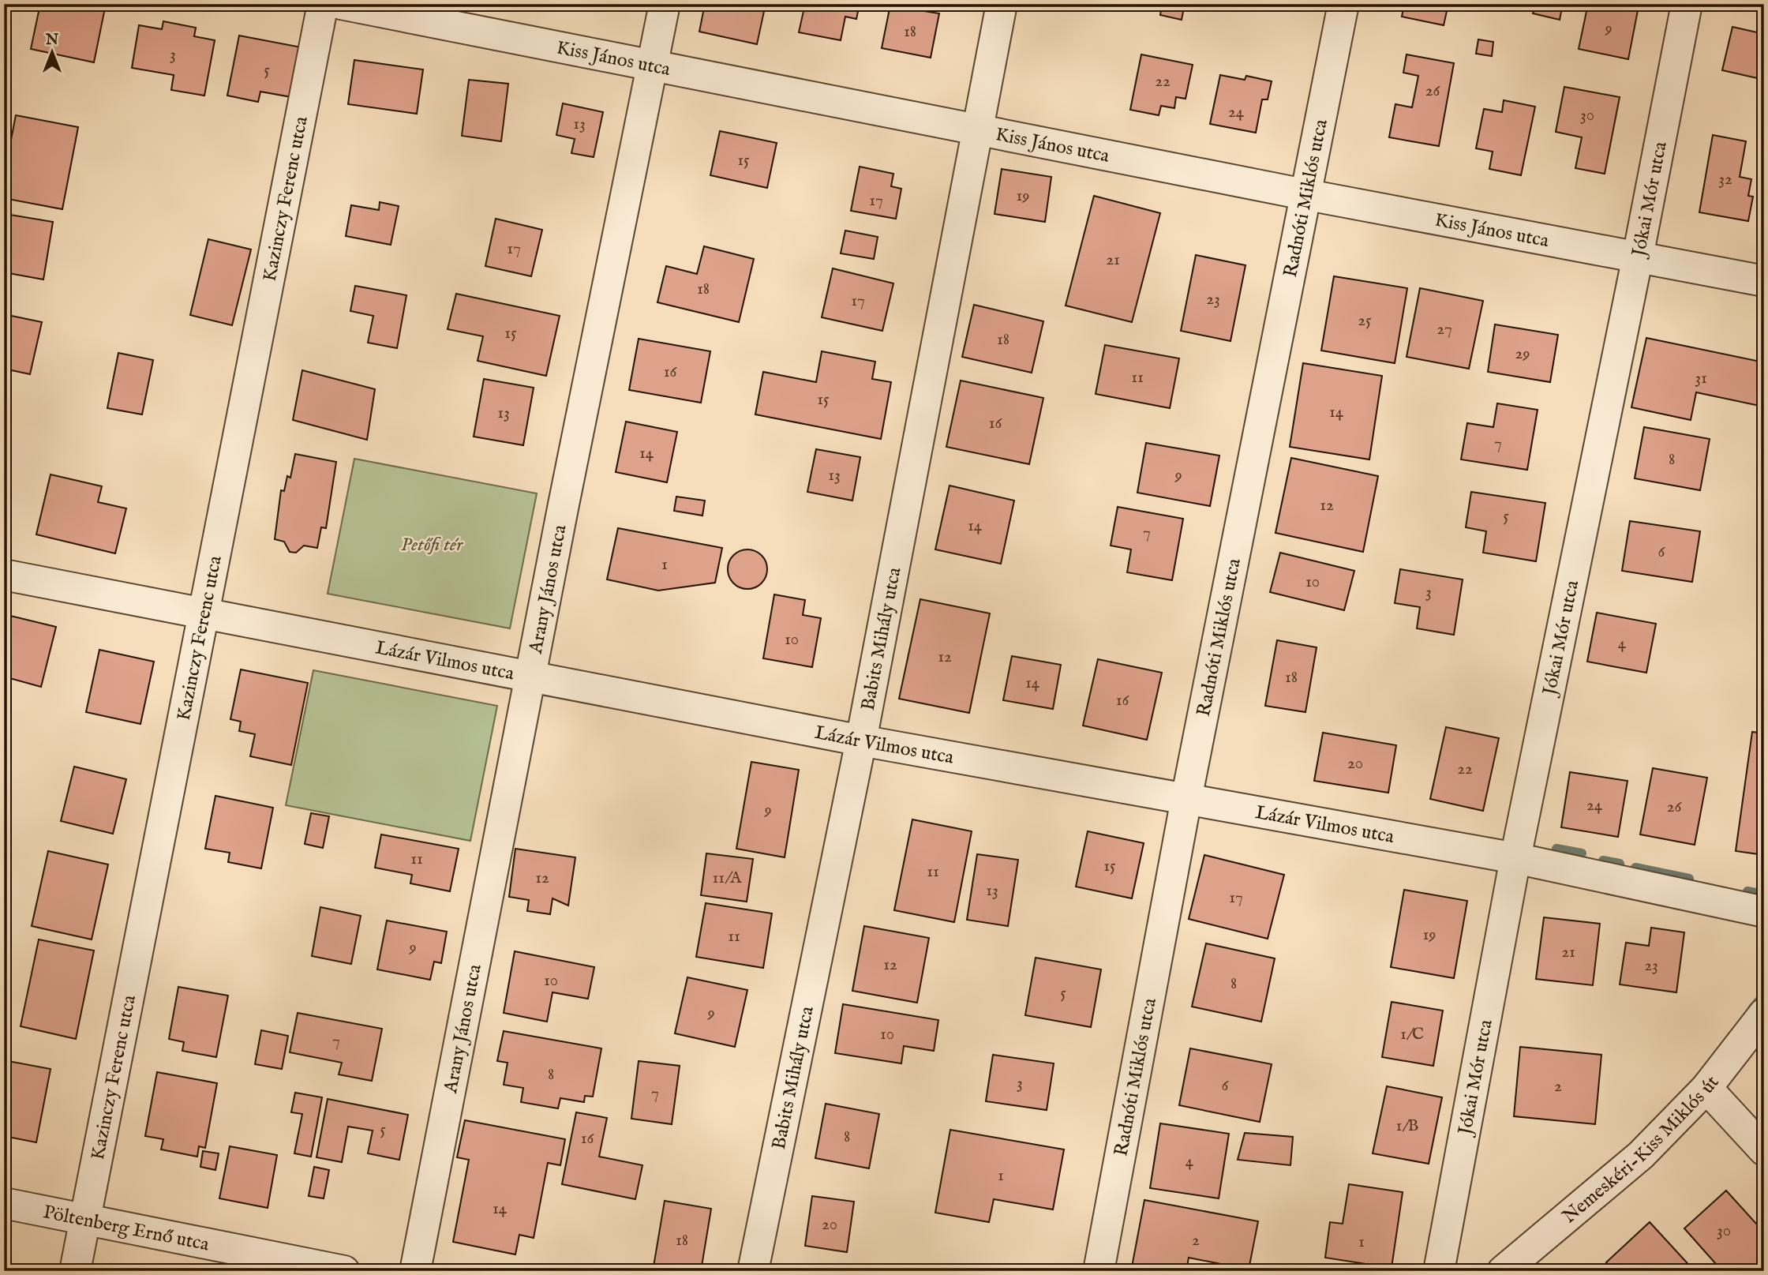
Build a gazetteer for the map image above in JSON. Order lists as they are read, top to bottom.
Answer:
{
  "streets": {
    "street": [
      "Kiss János utca",
      "Radnóti Miklós utca",
      "Kazinczy Ferenc utca",
      "Jókai Mór utca",
      "Arany János utca",
      "Babits Mihály utca",
      "Lázár Vilmos utca",
      "Nemeskéri-Kiss Miklós út",
      "Pöltenberg Ernő utca"
    ]
  },
  "crossings": [
    ["Kiss János utca", "Radnóti Miklós utca"],
    ["Kiss János utca", "Jókai Mór utca"],
    ["Kiss János utca", "Arany János utca"],
    ["Kiss János utca", "Babits Mihály utca"],
    ["Radnóti Miklós utca", "Lázár Vilmos utca"],
    ["Kazinczy Ferenc utca", "Lázár Vilmos utca"],
    ["Kazinczy Ferenc utca", "Pöltenberg Ernő utca"],
    ["Jókai Mór utca", "Lázár Vilmos utca"],
    ["Arany János utca", "Lázár Vilmos utca"],
    ["Babits Mihály utca", "Lázár Vilmos utca"]
  ],
  "parks": ["Petőfi tér"],
  "house_numbers": [
    "9",
    "18",
    "3",
    "5",
    "22",
    "26",
    "24",
    "30",
    "13",
    "15",
    "32",
    "19",
    "17",
    "17",
    "21",
    "18",
    "23",
    "17",
    "25",
    "27",
    "15",
    "18",
    "29",
    "16",
    "11",
    "31",
    "15",
    "14",
    "13",
    "16",
    "7",
    "14",
    "8",
    "13",
    "9",
    "12",
    "5",
    "14",
    "7",
    "6",
    "1",
    "10",
    "3",
    "10",
    "4",
    "12",
    "18",
    "14",
    "16",
    "20",
    "22",
    "24",
    "26",
    "9",
    "11",
    "15",
    "11",
    "12",
    "11/A",
    "13",
    "17",
    "19",
    "11",
    "9",
    "21",
    "12",
    "23",
    "10",
    "8",
    "5",
    "9",
    "10",
    "1/C",
    "7",
    "8",
    "3",
    "6",
    "2",
    "7",
    "1/B",
    "5",
    "8",
    "16",
    "4",
    "1",
    "14",
    "20",
    "30",
    "18",
    "2",
    "1"
  ],
  "north": "top"
}
